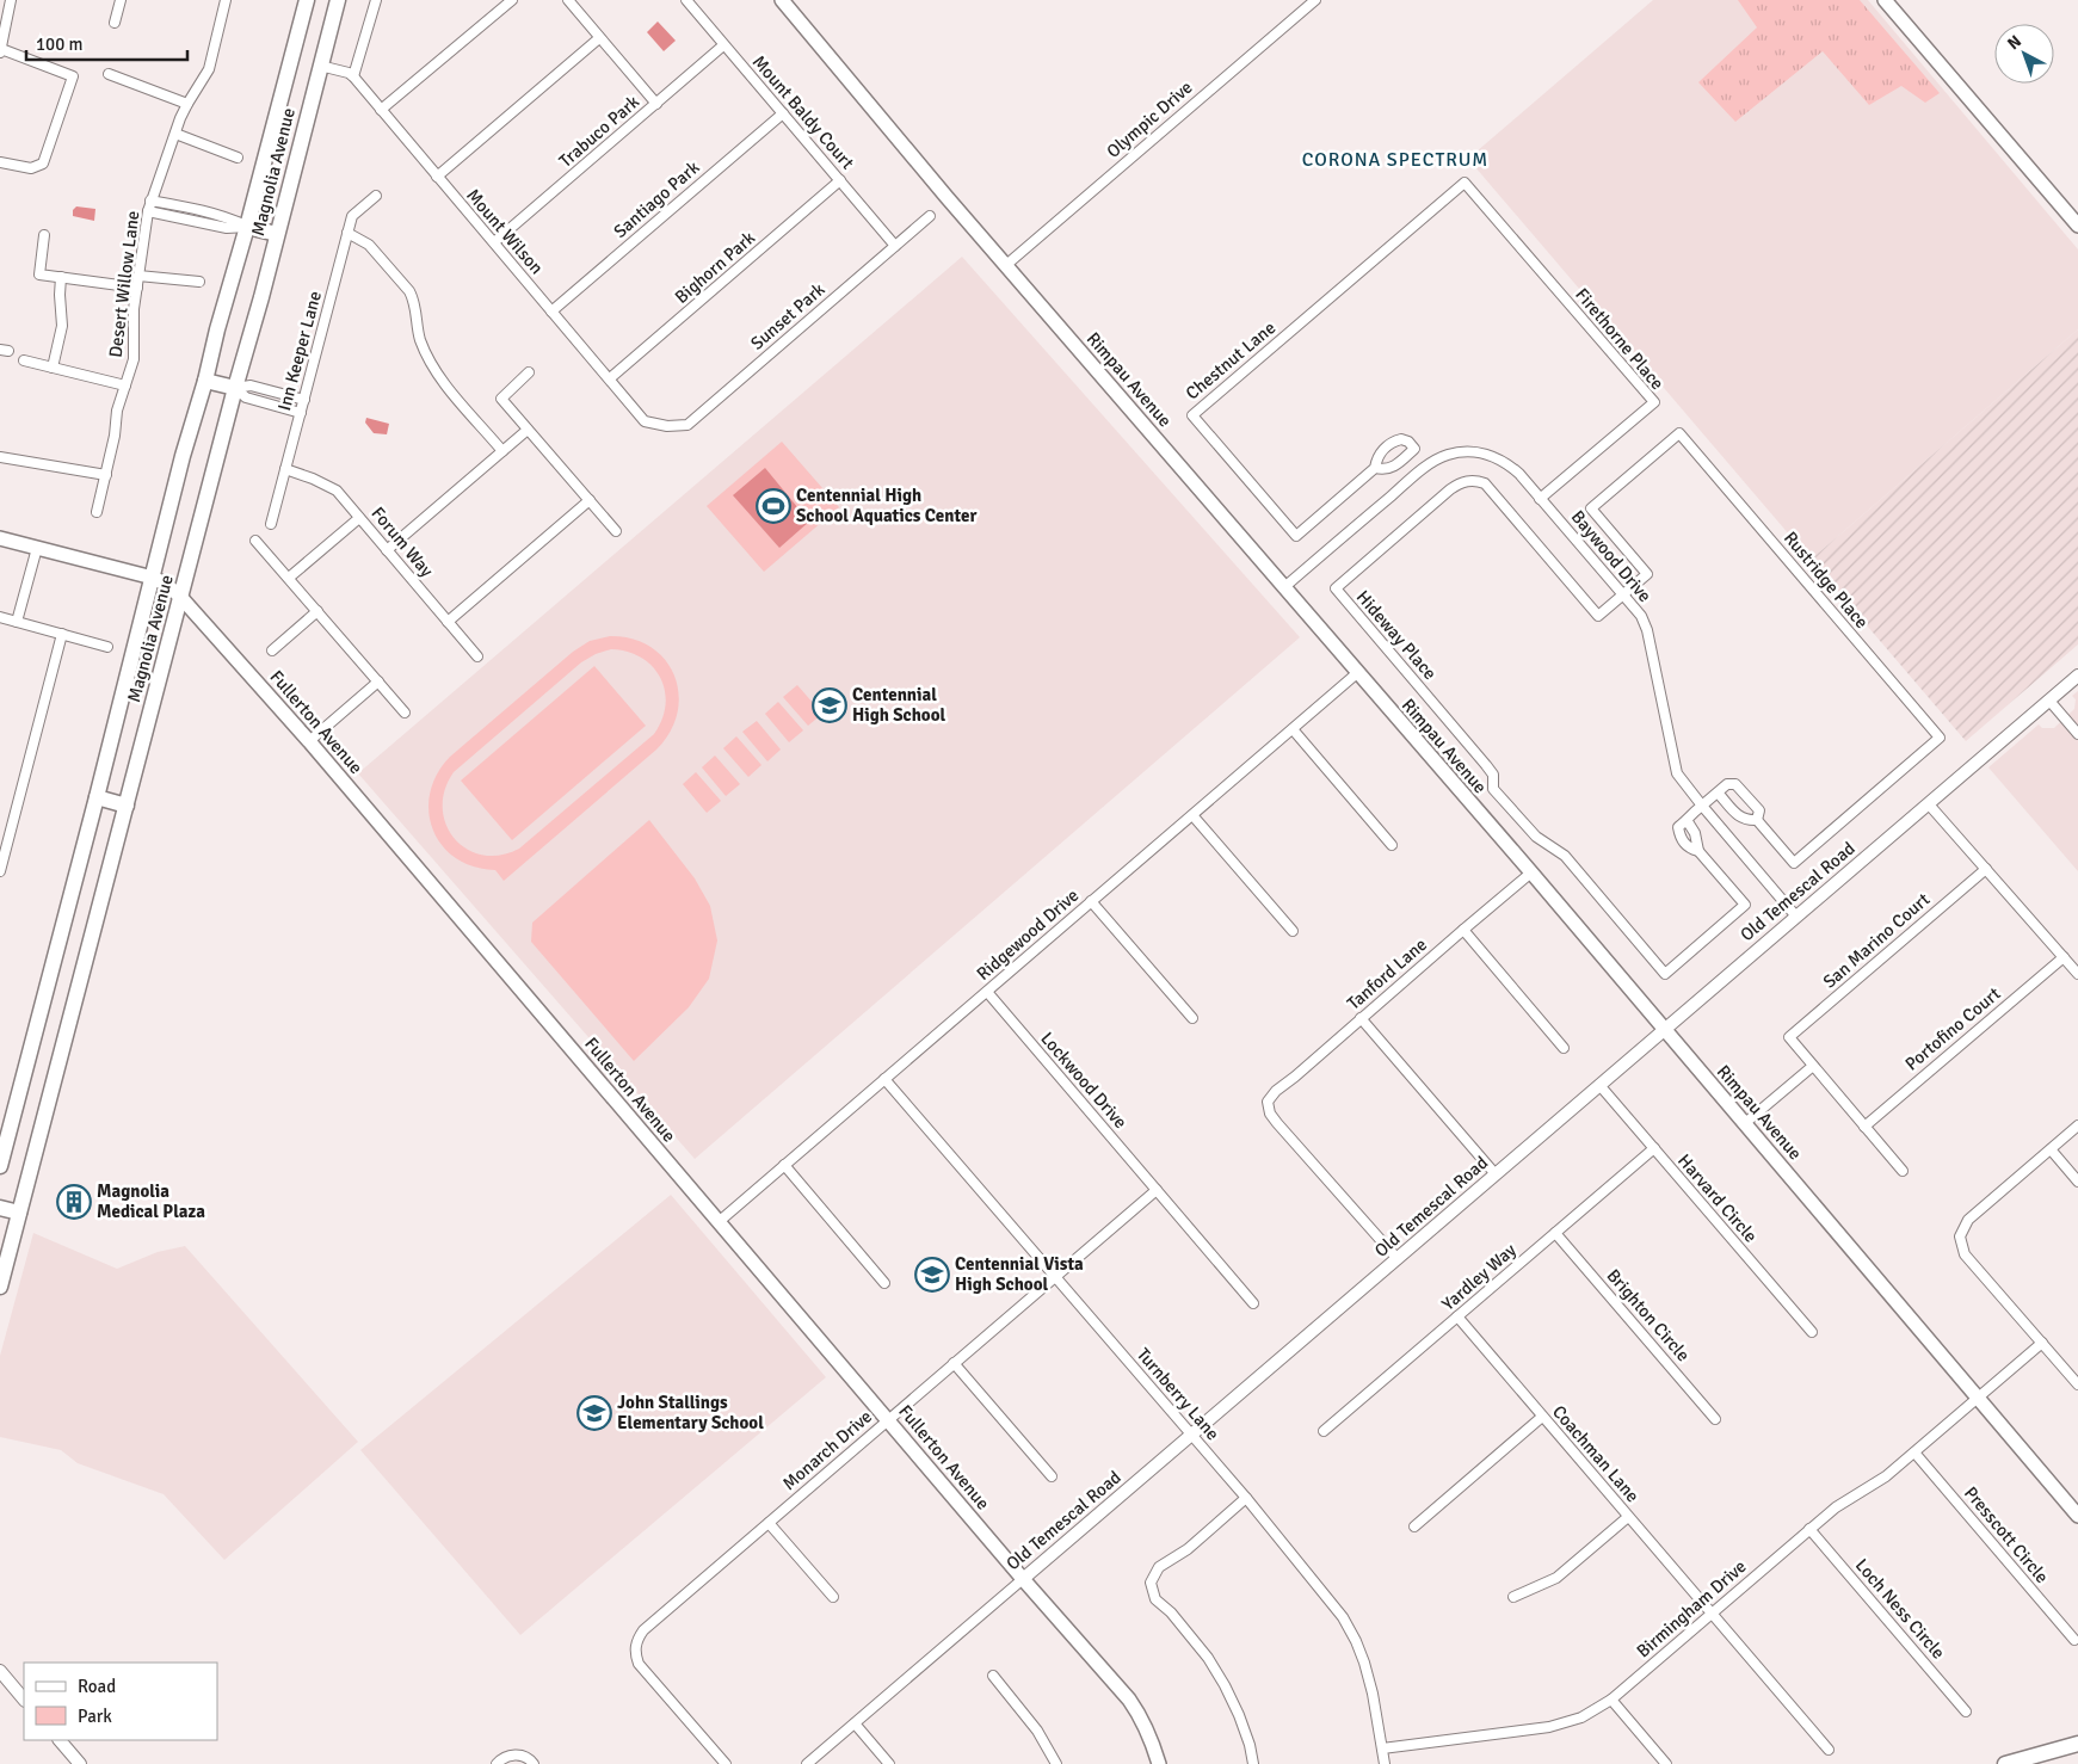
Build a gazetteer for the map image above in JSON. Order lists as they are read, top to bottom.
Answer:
{
  "streets": {
    "main road": ["Magnolia Avenue", "Rimpau Avenue", "Fullerton Avenue"],
    "street": [
      "Mount Baldy Court",
      "Olympic Drive",
      "Trabuco Park",
      "Santiago Park",
      "Mount Wilson",
      "Bighorn Park",
      "Desert Willow Lane",
      "Sunset Park",
      "Firethorne Place",
      "Inn Keeper Lane",
      "Chestnut Lane",
      "Forum Way",
      "Baywood Drive",
      "Rustridge Place",
      "Hideway Place",
      "Old Temescal Road",
      "Ridgewood Drive",
      "San Marino Court",
      "Tanford Lane",
      "Portofino Court",
      "Lockwood Drive",
      "Harvard Circle",
      "Yardley Way",
      "Brighton Circle",
      "Turnberry Lane",
      "Monarch Drive",
      "Coachman Lane",
      "Presscott Circle",
      "Birmingham Drive",
      "Loch Ness Circle"
    ]
  },
  "crossings": [
    ["Mount Baldy Court", "Trabuco Park"],
    ["Mount Baldy Court", "Santiago Park"],
    ["Mount Baldy Court", "Bighorn Park"],
    ["Mount Baldy Court", "Sunset Park"],
    ["Olympic Drive", "Rimpau Avenue"],
    ["Trabuco Park", "Mount Wilson"],
    ["Magnolia Avenue", "Fullerton Avenue"],
    ["Santiago Park", "Mount Wilson"],
    ["Mount Wilson", "Bighorn Park"],
    ["Mount Wilson", "Sunset Park"],
    ["Firethorne Place", "Chestnut Lane"],
    ["Firethorne Place", "Baywood Drive"],
    ["Inn Keeper Lane", "Forum Way"],
    ["Rimpau Avenue", "Baywood Drive"],
    ["Rimpau Avenue", "Old Temescal Road"],
    ["Rimpau Avenue", "Ridgewood Drive"],
    ["Rimpau Avenue", "Tanford Lane"],
    ["Rimpau Avenue", "Birmingham Drive"],
    ["Baywood Drive", "Rustridge Place"],
    ["Baywood Drive", "Hideway Place"],
    ["Baywood Drive", "Old Temescal Road"],
    ["Rustridge Place", "Hideway Place"],
    ["Fullerton Avenue", "Old Temescal Road"],
    ["Fullerton Avenue", "Ridgewood Drive"],
    ["Fullerton Avenue", "Monarch Drive"],
    ["Old Temescal Road", "Tanford Lane"],
    ["Old Temescal Road", "Harvard Circle"],
    ["Old Temescal Road", "Turnberry Lane"],
    ["Ridgewood Drive", "Lockwood Drive"],
    ["Ridgewood Drive", "Turnberry Lane"],
    ["Lockwood Drive", "Monarch Drive"],
    ["Harvard Circle", "Yardley Way"],
    ["Yardley Way", "Brighton Circle"],
    ["Yardley Way", "Coachman Lane"],
    ["Turnberry Lane", "Monarch Drive"],
    ["Turnberry Lane", "Birmingham Drive"],
    ["Coachman Lane", "Birmingham Drive"],
    ["Presscott Circle", "Birmingham Drive"],
    ["Birmingham Drive", "Loch Ness Circle"]
  ],
  "districts": ["CORONA SPECTRUM"],
  "places": {
    "sports": ["Centennial High School Aquatics Center"],
    "school or university": ["Centennial High School", "Centennial Vista High School", "John Stallings Elementary School"],
    "building": ["Magnolia Medical Plaza"]
  },
  "legend": ["Road", "Park"],
  "scale_bar": "100 m",
  "north": "top left"
}
